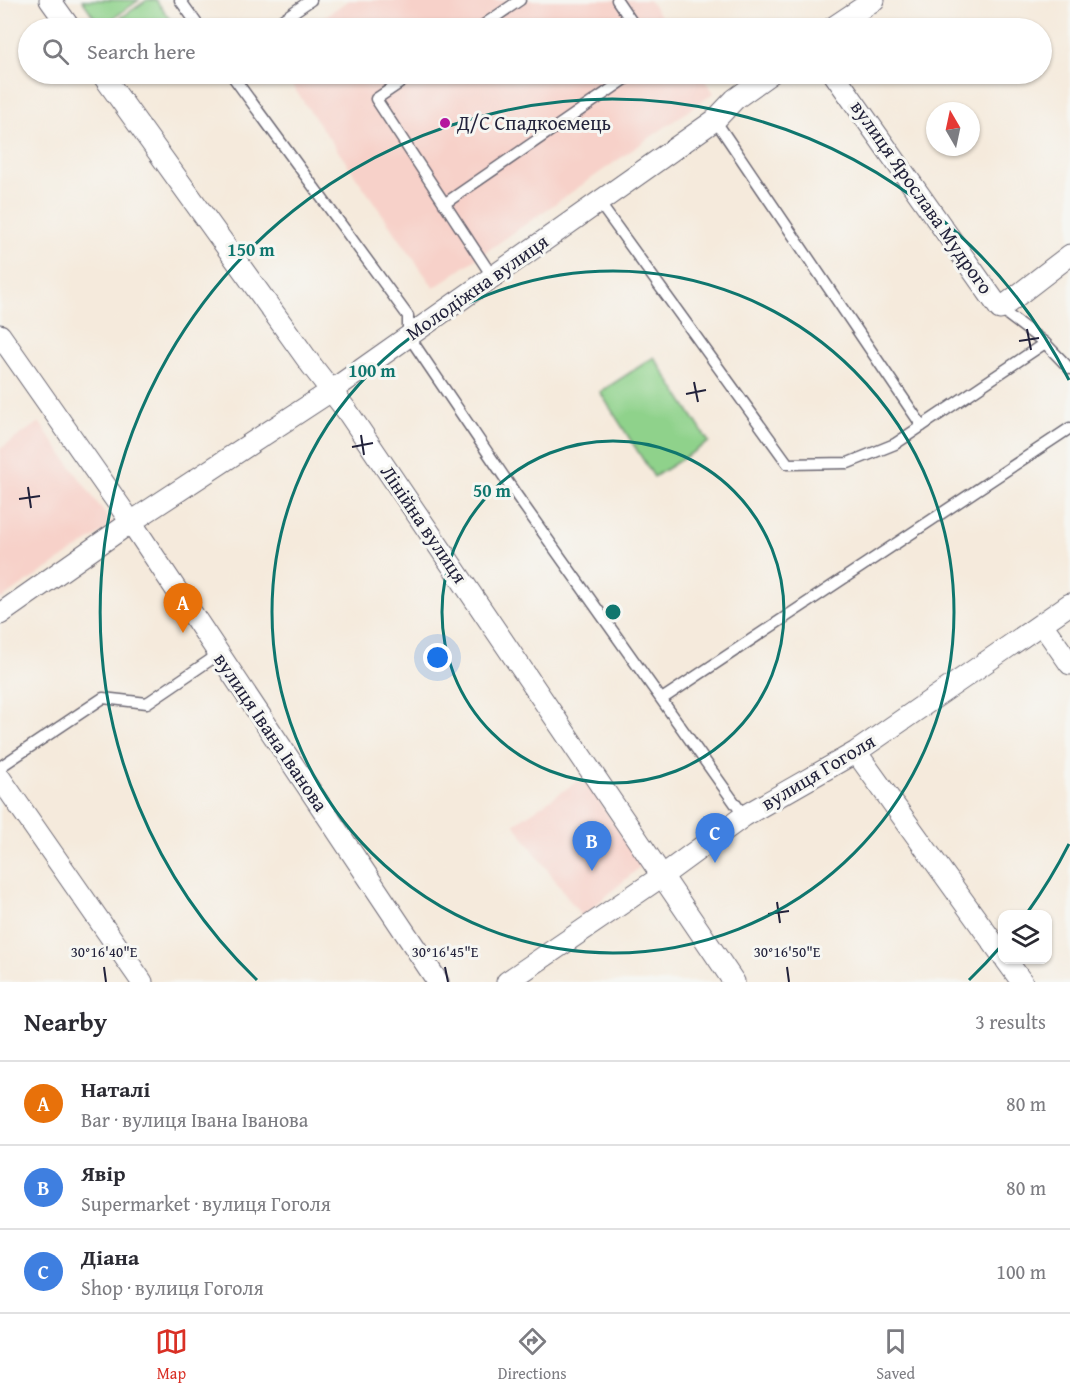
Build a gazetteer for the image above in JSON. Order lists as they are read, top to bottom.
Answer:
{
  "streets": {
    "street": [
      "вулиця Ярослава Мудрого",
      "Молодіжна вулиця",
      "Лінійна вулиця",
      "вулиця Івана Іванова",
      "вулиця Гоголя"
    ]
  },
  "crossings": [
    ["Молодіжна вулиця", "Лінійна вулиця"],
    ["Молодіжна вулиця", "вулиця Івана Іванова"],
    ["Лінійна вулиця", "вулиця Гоголя"]
  ],
  "places": ["Д/С Спадкоємець"],
  "north": "top",
  "page": {
    "search": "Search here",
    "pins": ["A", "C", "B"],
    "heading": ["Nearby", "3 results"],
    "list": [
      {
        "mark": "A",
        "name": "Наталі",
        "note": "Bar · вулиця Івана Іванова",
        "value": "80 m"
      },
      {
        "mark": "B",
        "name": "Явір",
        "note": "Supermarket · вулиця Гоголя",
        "value": "80 m"
      },
      {
        "mark": "C",
        "name": "Діана",
        "note": "Shop · вулиця Гоголя",
        "value": "100 m"
      }
    ],
    "nav": ["Map", "Directions", "Saved"]
  },
  "coordinates": ["30°16'40\"E", "30°16'45\"E", "30°16'50\"E"],
  "rings": ["150 m", "100 m", "50 m"]
}
